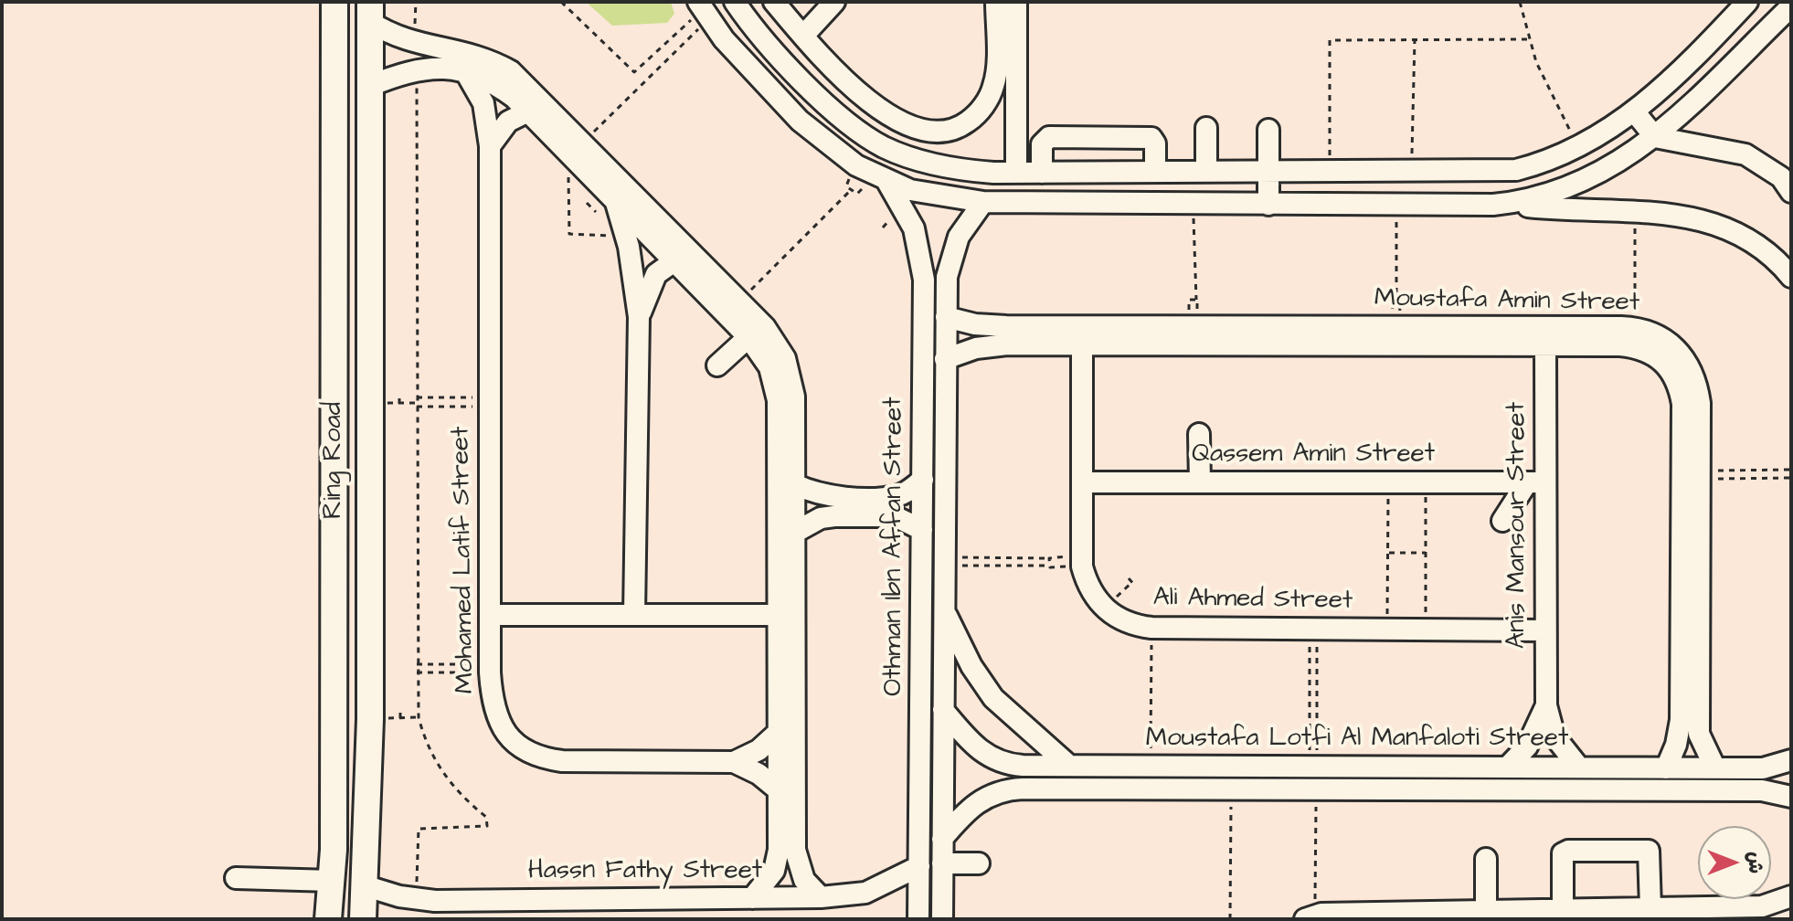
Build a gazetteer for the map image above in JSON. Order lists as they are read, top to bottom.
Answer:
{
  "streets": {
    "main road": ["Ring Road"],
    "street": [
      "Moustafa Amin Street",
      "Qassem Amin Street",
      "Anis Mansour Street",
      "Othman Ibn Affan Street",
      "Mohamed Latif Street",
      "Ali Ahmed Street",
      "Moustafa Lotfi Al Manfaloti Street",
      "Hassn Fathy Street"
    ]
  },
  "crossings": [
    ["Moustafa Amin Street", "Anis Mansour Street"],
    ["Moustafa Amin Street", "Othman Ibn Affan Street"],
    ["Moustafa Amin Street", "Ali Ahmed Street"],
    ["Moustafa Amin Street", "Moustafa Lotfi Al Manfaloti Street"],
    ["Qassem Amin Street", "Anis Mansour Street"],
    ["Qassem Amin Street", "Ali Ahmed Street"],
    ["Ring Road", "Hassn Fathy Street"],
    ["Anis Mansour Street", "Ali Ahmed Street"],
    ["Anis Mansour Street", "Moustafa Lotfi Al Manfaloti Street"],
    ["Othman Ibn Affan Street", "Moustafa Lotfi Al Manfaloti Street"],
    ["Othman Ibn Affan Street", "Hassn Fathy Street"]
  ],
  "north": "right"
}
